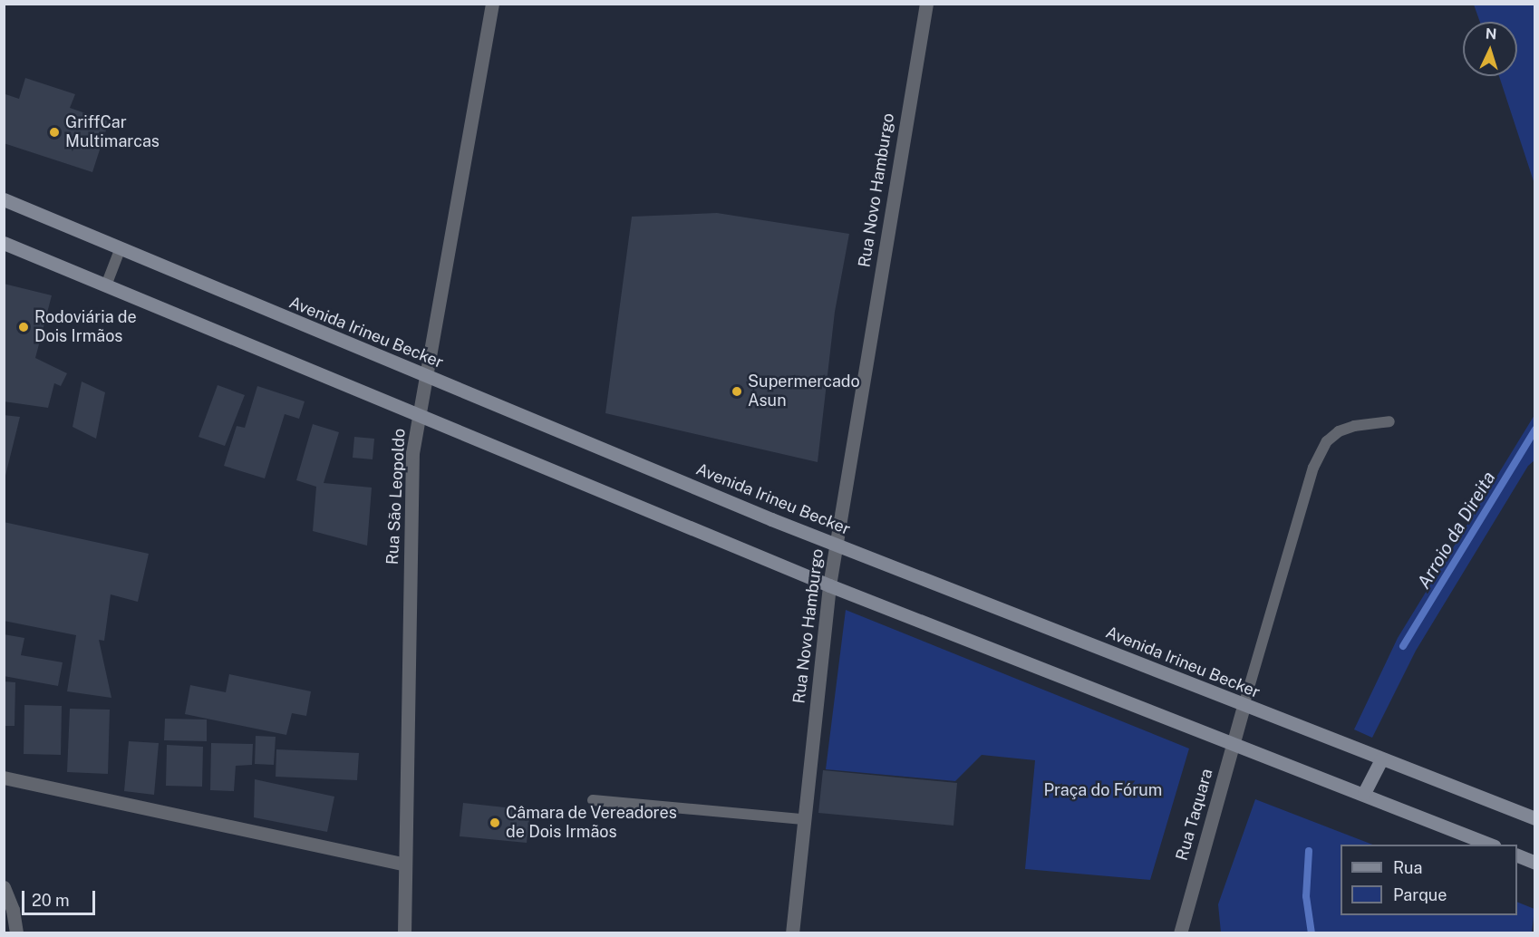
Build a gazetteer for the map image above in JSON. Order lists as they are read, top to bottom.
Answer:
{
  "streets": {
    "main road": ["Avenida Irineu Becker"],
    "street": ["Rua Novo Hamburgo", "Rua São Leopoldo", "Rua Taquara"]
  },
  "crossings": [
    ["Rua Novo Hamburgo", "Avenida Irineu Becker"],
    ["Avenida Irineu Becker", "Rua São Leopoldo"],
    ["Avenida Irineu Becker", "Rua Taquara"]
  ],
  "water": ["Arroio da Direita"],
  "parks": ["Praça do Fórum"],
  "places": [
    "GriffCar Multimarcas",
    "Rodoviária de Dois Irmãos",
    "Supermercado Asun",
    "Câmara de Vereadores de Dois Irmãos"
  ],
  "legend": ["Rua", "Parque"],
  "scale_bar": "20 m",
  "north": "top"
}
